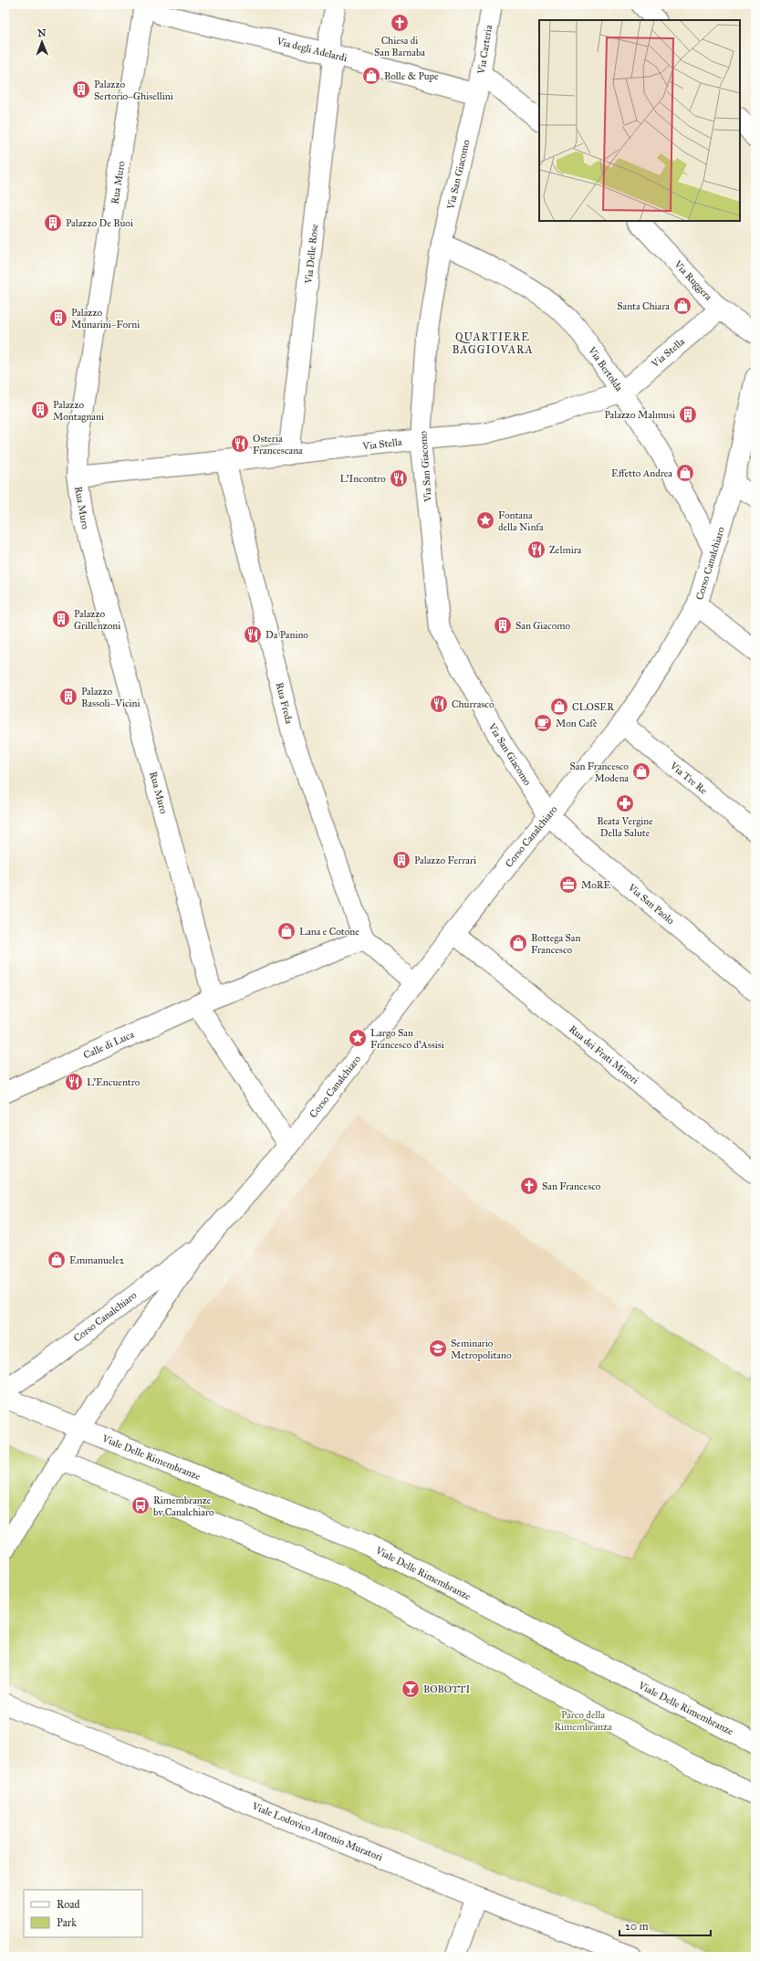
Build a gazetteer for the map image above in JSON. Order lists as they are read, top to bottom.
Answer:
{
  "streets": {
    "street": [
      "Via degli Adelardi",
      "Via Carteria",
      "Via San Giacomo",
      "Rua Muro",
      "Via Delle Rose",
      "Via Ruggera",
      "Via Stella",
      "Via Bertolda",
      "Corso Canalchiaro",
      "Rua Freda",
      "Via Tre Re",
      "Via San Paolo",
      "Calle di Luca",
      "Rua dei Frati Minori",
      "Viale Delle Rimembranze",
      "Viale Lodovico Antonio Muratori"
    ]
  },
  "crossings": [
    ["Via degli Adelardi", "Via Carteria"],
    ["Via degli Adelardi", "Via San Giacomo"],
    ["Via degli Adelardi", "Via Delle Rose"],
    ["Via Carteria", "Via San Giacomo"],
    ["Via San Giacomo", "Via Stella"],
    ["Via San Giacomo", "Via Bertolda"],
    ["Via San Giacomo", "Corso Canalchiaro"],
    ["Via San Giacomo", "Via San Paolo"],
    ["Rua Muro", "Via Stella"],
    ["Rua Muro", "Calle di Luca"],
    ["Via Delle Rose", "Via Stella"],
    ["Via Ruggera", "Via Stella"],
    ["Via Stella", "Via Bertolda"],
    ["Via Stella", "Rua Freda"],
    ["Via Bertolda", "Corso Canalchiaro"],
    ["Corso Canalchiaro", "Via Tre Re"],
    ["Corso Canalchiaro", "Via San Paolo"],
    ["Corso Canalchiaro", "Rua dei Frati Minori"],
    ["Corso Canalchiaro", "Viale Delle Rimembranze"]
  ],
  "districts": ["QUARTIERE BAGGIOVARA"],
  "parks": ["Parco della Rimembranza"],
  "places": {
    "church": ["Chiesa di San Barnaba", "San Francesco"],
    "shop": [
      "Bolle & Pupe",
      "Santa Chiara",
      "Effetto Andrea",
      "CLOSER",
      "San Francesco Modena",
      "Lana e Cotone",
      "Bottega San Francesco",
      "Emmanuele2"
    ],
    "building": [
      "Palazzo Sertorio–Ghisellini",
      "Palazzo De Buoi",
      "Palazzo Munarini–Forni",
      "Palazzo Montagnani",
      "Palazzo Malmusi",
      "Palazzo Grillenzoni",
      "San Giacomo",
      "Palazzo Bassoli–Vicini",
      "Palazzo Ferrari"
    ],
    "restaurant": [
      "Osteria Francescana",
      "L'Incontro",
      "Zelmira",
      "Da Panino",
      "Churrasco",
      "L'Encuentro"
    ],
    "place": ["Fontana della Ninfa", "Largo San Francesco d’Assisi"],
    "cafe": ["Mon Cafè"],
    "pharmacy": ["Beata Vergine Della Salute"],
    "office": ["MoRE"],
    "school or university": ["Seminario Metropolitano"],
    "bus stop": ["Rimembranze bv Canalchiaro"],
    "bar": ["BOBOTTI"]
  },
  "legend": ["Road", "Park"],
  "scale_bar": "20 m",
  "north": "top"
}
